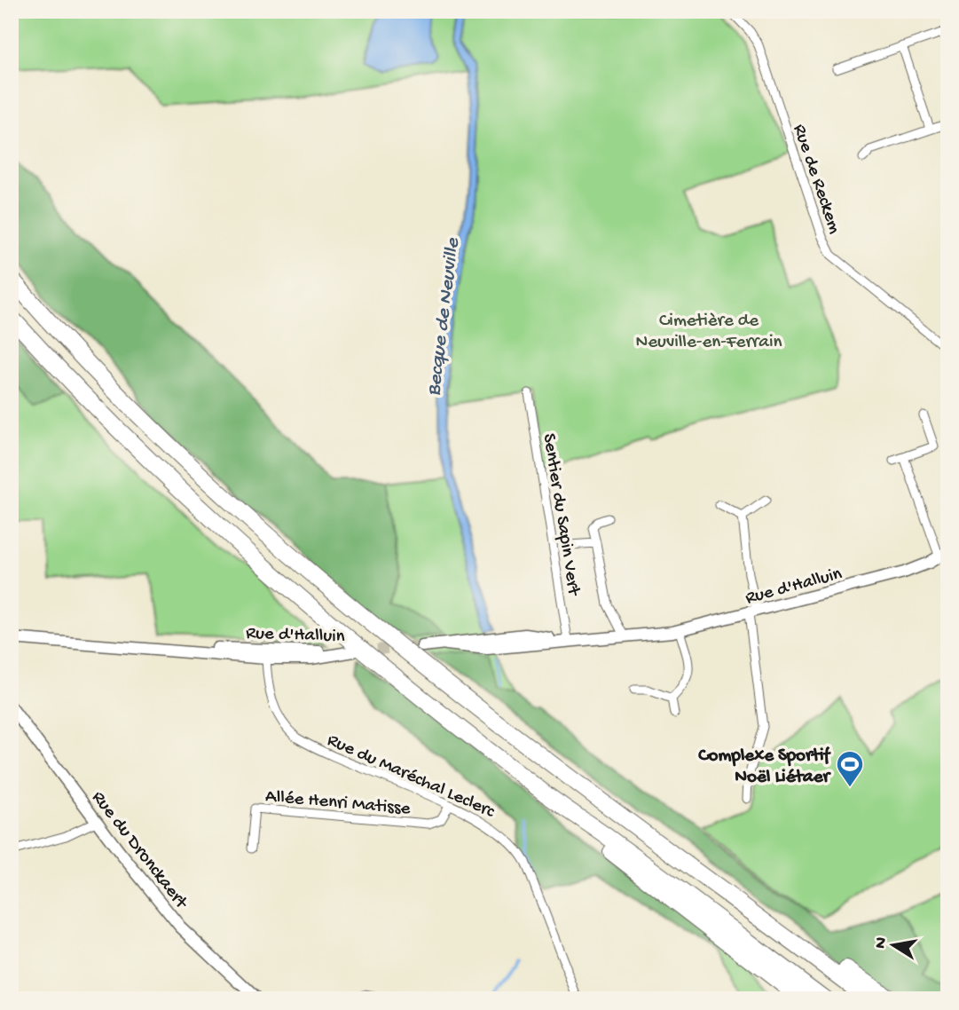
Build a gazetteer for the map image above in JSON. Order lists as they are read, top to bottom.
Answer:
{
  "streets": {
    "main road": ["Rue d'Halluin", "Rue du Dronckaert"],
    "street": [
      "Rue de Reckem",
      "Sentier du Sapin Vert",
      "Rue du Maréchal Leclerc",
      "Allée Henri Matisse"
    ]
  },
  "crossings": [
    ["Sentier du Sapin Vert", "Rue d'Halluin"],
    ["Rue d'Halluin", "Rue du Maréchal Leclerc"],
    ["Rue du Maréchal Leclerc", "Allée Henri Matisse"]
  ],
  "water": ["Becque de Neuville"],
  "parks": ["Cimetière de Neuville-en-Ferrain"],
  "places": {
    "sports": ["Complexe Sportif Noël Liétaer"]
  },
  "north": "left"
}
